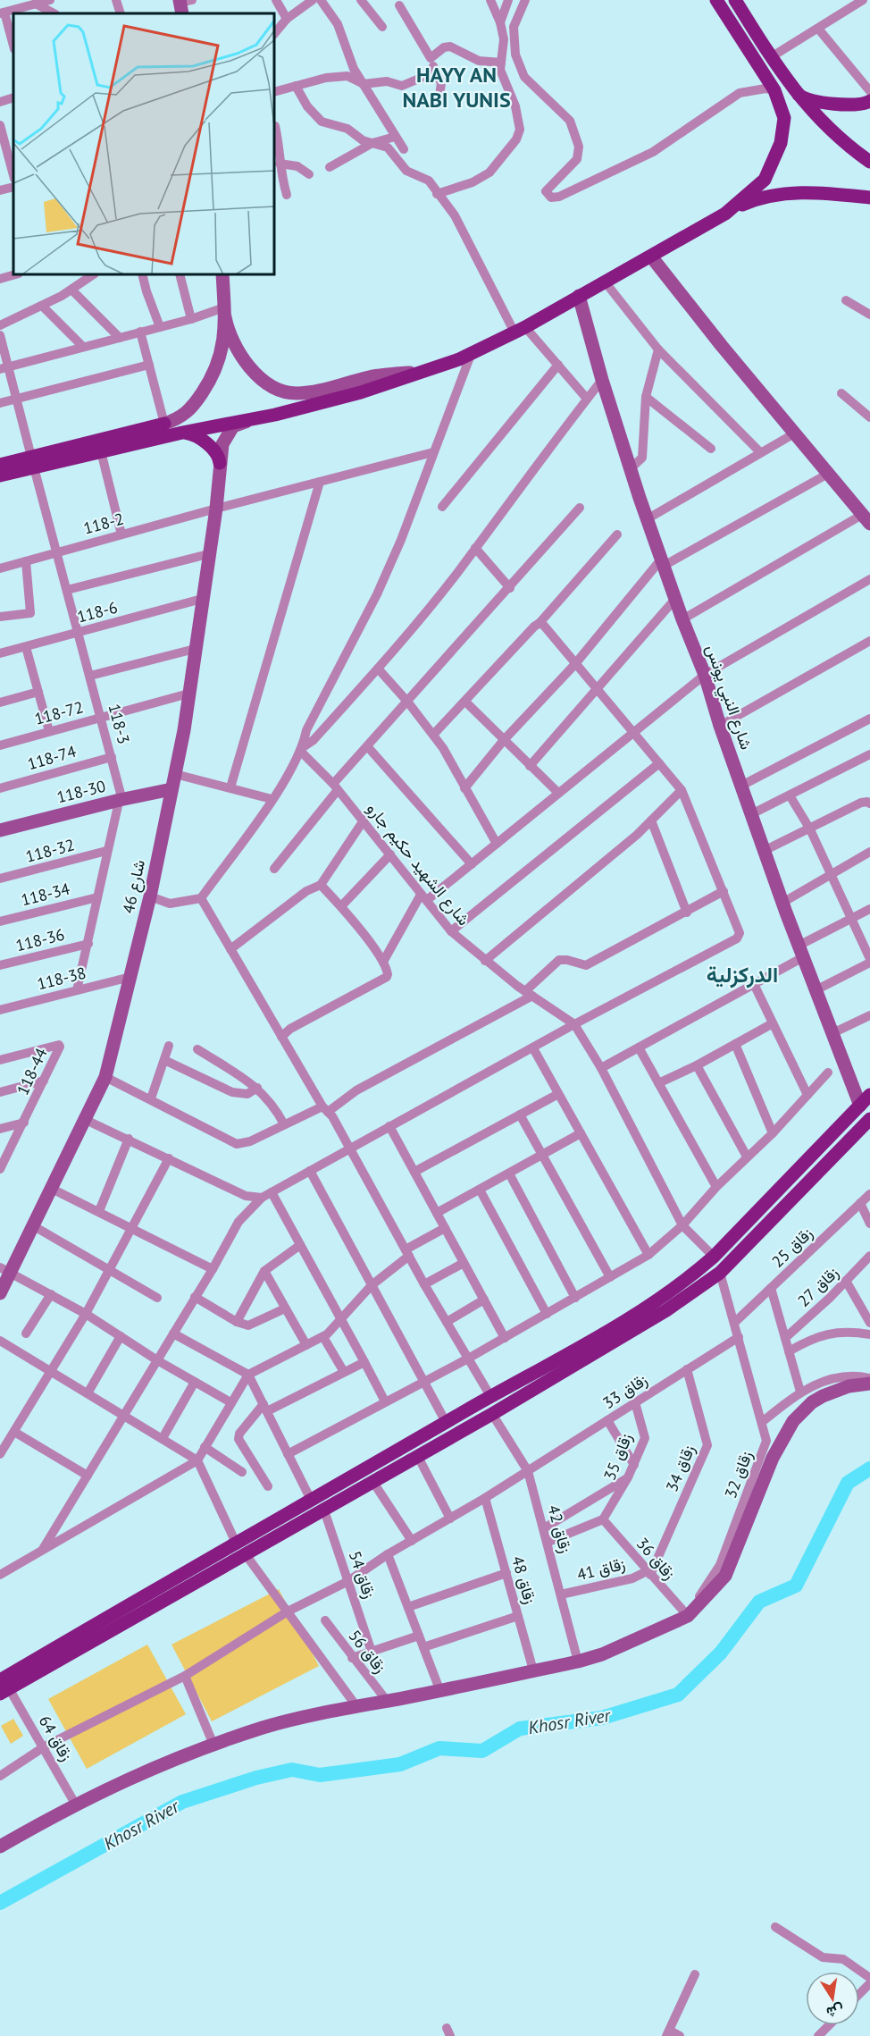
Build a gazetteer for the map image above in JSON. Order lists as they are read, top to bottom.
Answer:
{
  "streets": {
    "street": [
      "118-2",
      "118-6",
      "شارع النبي يونس",
      "118-72",
      "118-3",
      "118-74",
      "118-30",
      "118-32",
      "شارع الشهيد حكيم جارو",
      "شارع 46",
      "118-34",
      "118-36",
      "118-38",
      "118-44",
      "زقاق 25",
      "زقاق 27",
      "زقاق 33",
      "زقاق 35",
      "زقاق 34",
      "زقاق 32",
      "زقاق 42",
      "زقاق 36",
      "زقاق 41",
      "زقاق 54",
      "زقاق 48",
      "زقاق 56",
      "زقاق 64"
    ]
  },
  "crossings": [
    ["118-2", "118-3"],
    ["118-2", "شارع 46"],
    ["118-6", "118-3"],
    ["118-6", "شارع 46"],
    ["118-72", "118-3"],
    ["118-72", "شارع 46"],
    ["118-3", "118-74"],
    ["118-3", "118-30"],
    ["118-3", "118-32"],
    ["118-3", "118-34"],
    ["118-3", "118-36"],
    ["118-3", "118-38"],
    ["118-30", "شارع 46"],
    ["شارع 46", "118-38"],
    ["زقاق 25", "زقاق 32"],
    ["زقاق 33", "زقاق 35"],
    ["زقاق 33", "زقاق 34"],
    ["زقاق 33", "زقاق 32"],
    ["زقاق 33", "زقاق 42"],
    ["زقاق 33", "زقاق 54"],
    ["زقاق 33", "زقاق 48"],
    ["زقاق 33", "زقاق 64"],
    ["زقاق 35", "زقاق 36"],
    ["زقاق 34", "زقاق 36"],
    ["زقاق 34", "زقاق 41"],
    ["زقاق 32", "زقاق 36"],
    ["زقاق 42", "زقاق 41"],
    ["زقاق 36", "زقاق 41"]
  ],
  "districts": ["HAYY AN NABI YUNIS", "الدركزلية"],
  "water": ["Khosr River"],
  "north": "bottom"
}
